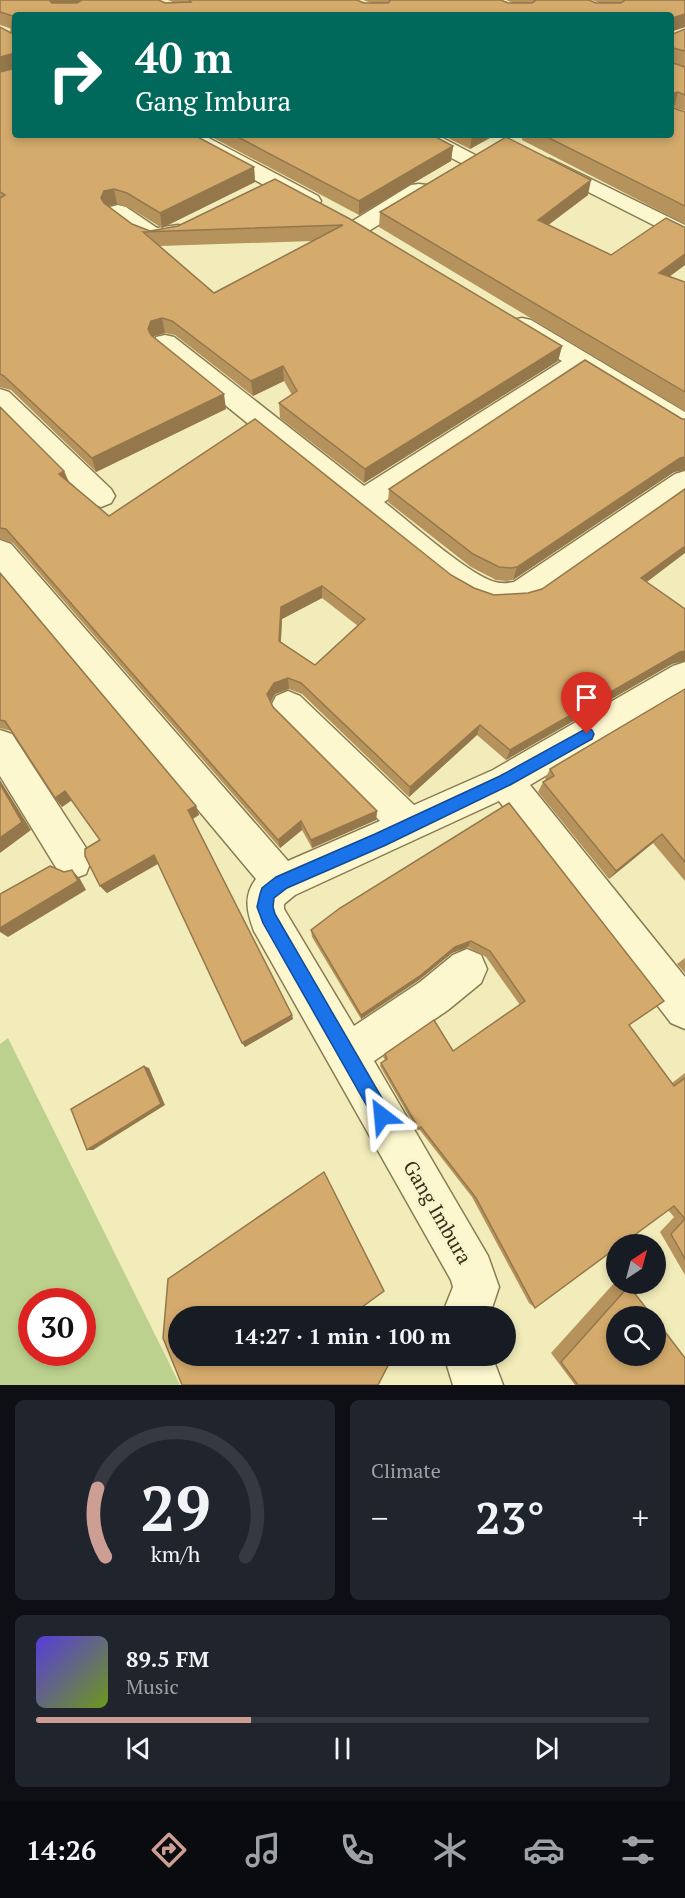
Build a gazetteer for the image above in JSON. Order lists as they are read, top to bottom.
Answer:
{
  "streets": {
    "street": ["Gang Imbura"]
  },
  "north": "top right",
  "page": {
    "turn": ["40 m", "Gang Imbura"],
    "limit": "30",
    "trip": "14:27 · 1 min · 100 m",
    "tile": "Climate",
    "heat": ["−", "23°", "+"],
    "song": ["89.5 FM", "Music"],
    "tabs": "14:26",
    "gauge": ["29", "km/h"]
  }
}
